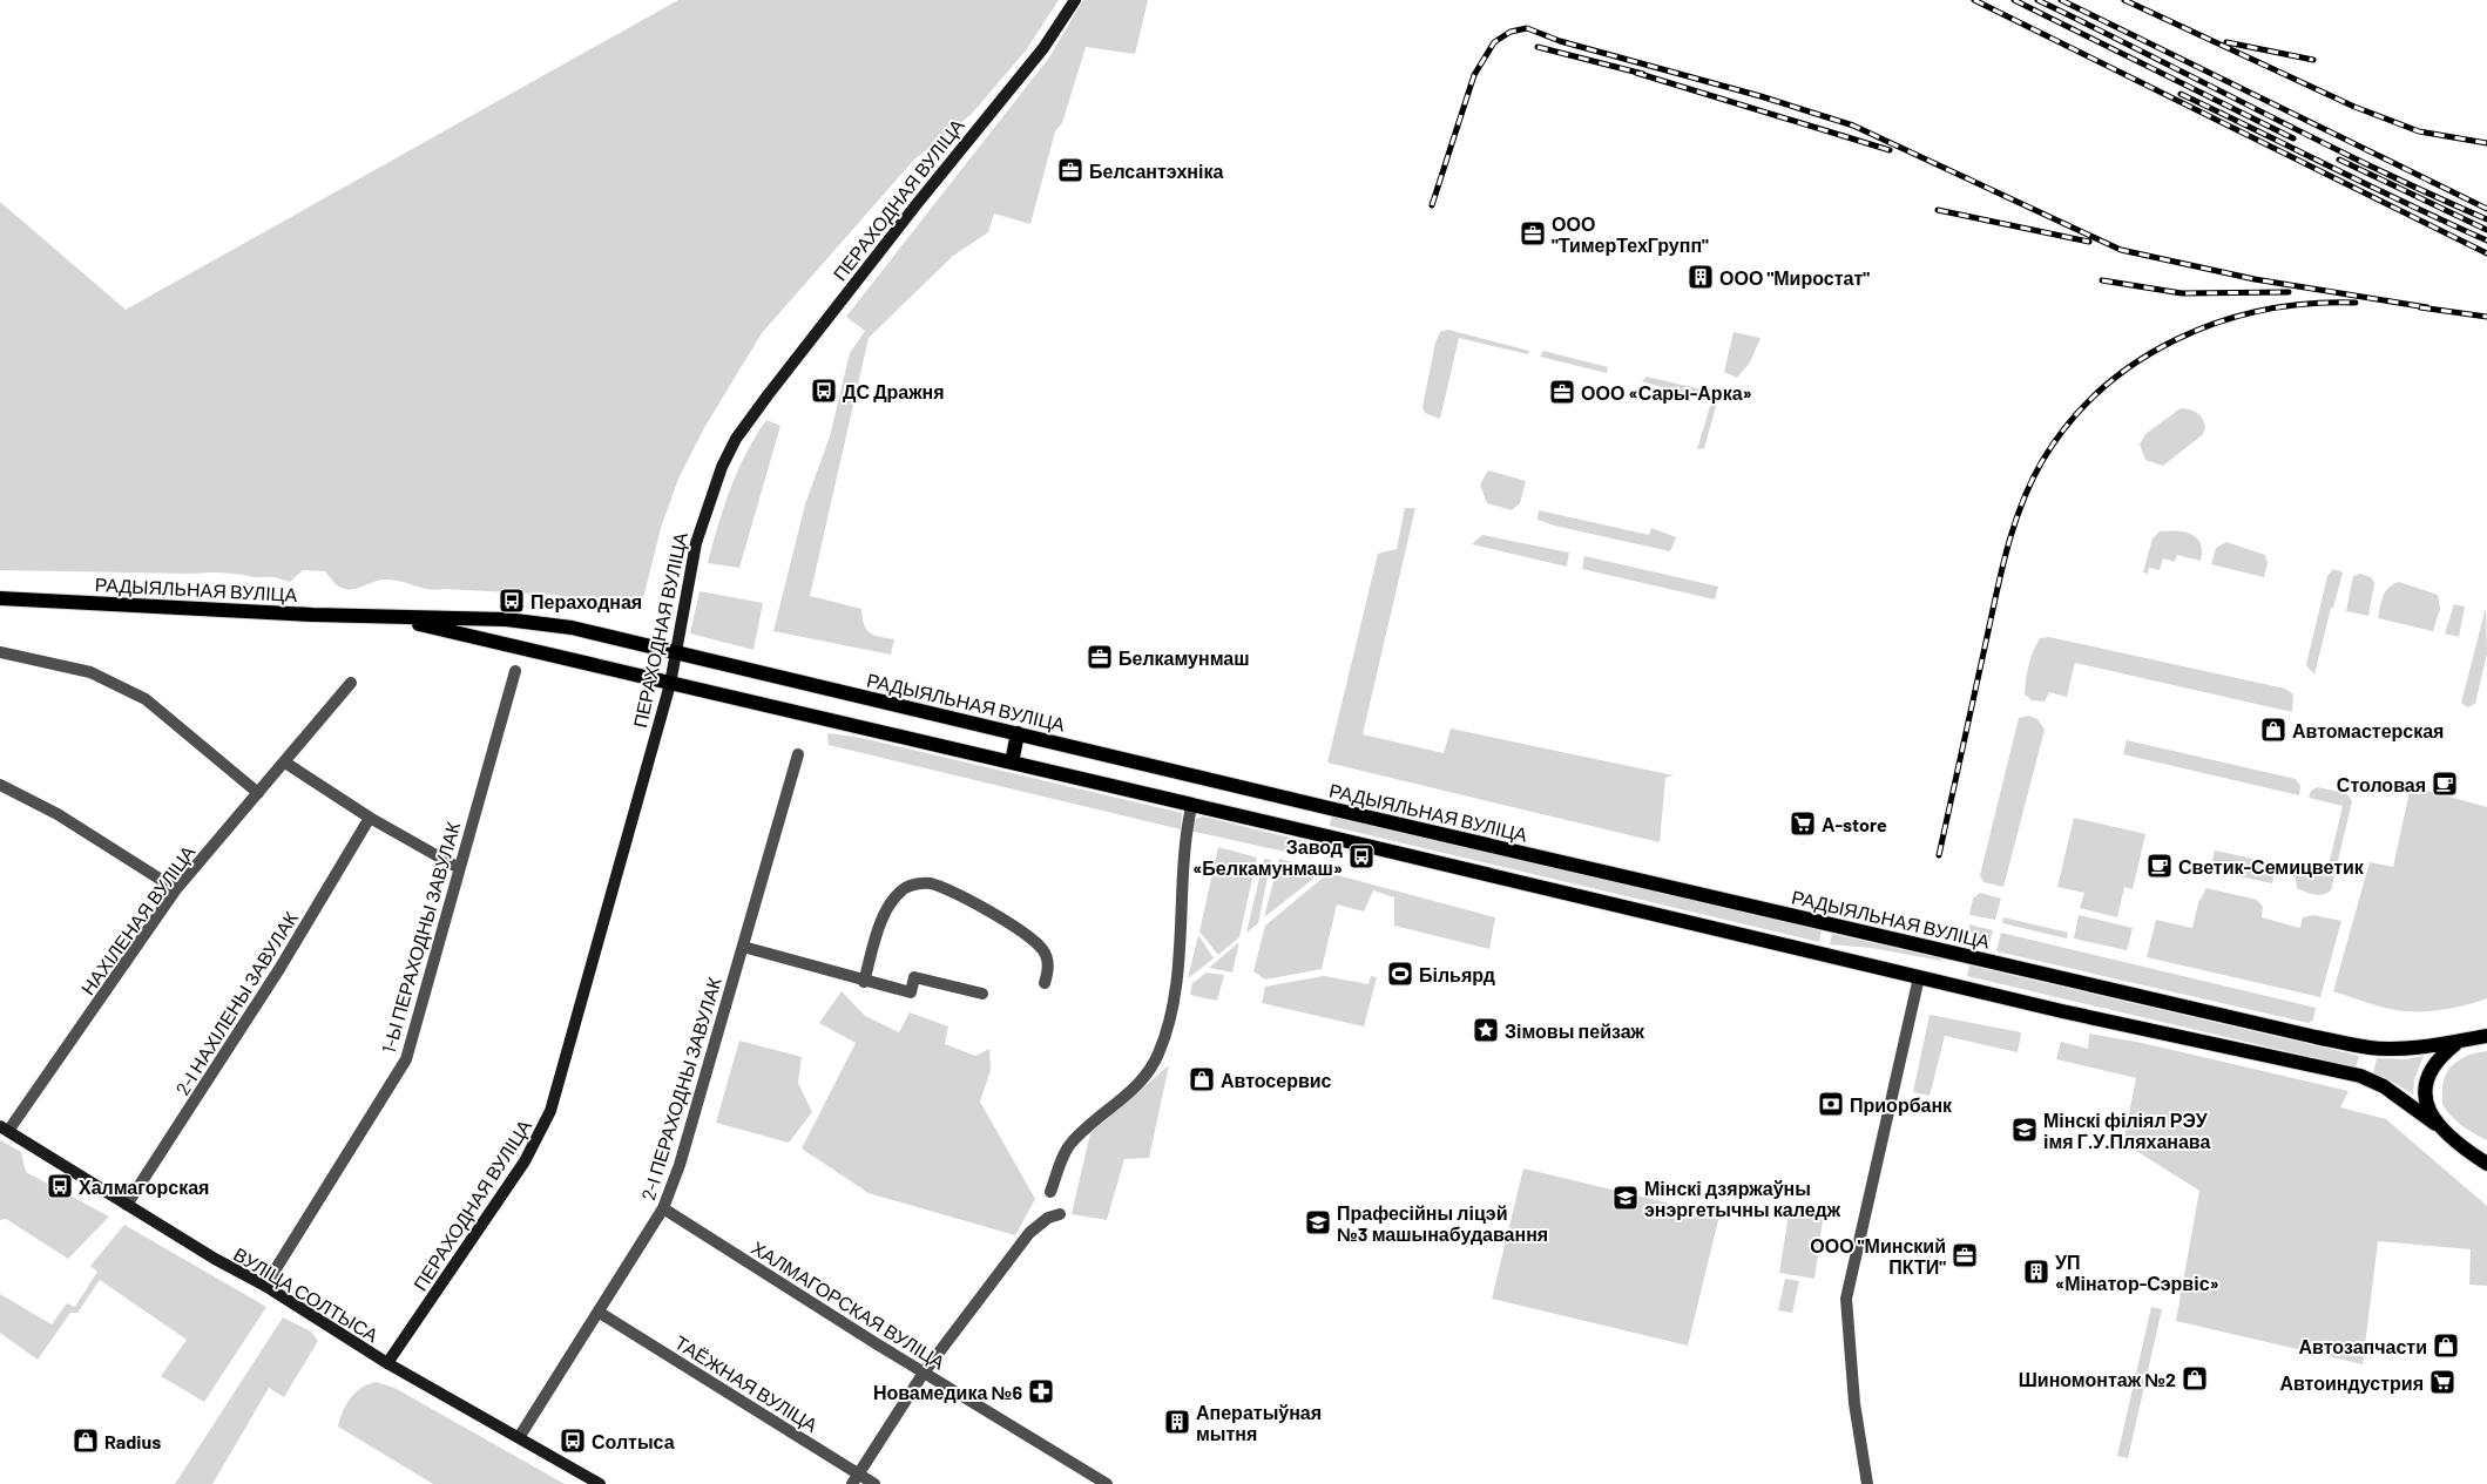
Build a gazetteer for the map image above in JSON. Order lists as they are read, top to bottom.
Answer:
{
  "streets": {
    "main road": ["РАДЫЯЛЬНАЯ ВУЛІЦА"],
    "street": [
      "ПЕРАХОДНАЯ ВУЛІЦА",
      "НАХІЛЕНАЯ ВУЛІЦА",
      "1-Ы ПЕРАХОДНЫ ЗАВУЛАК",
      "2-І НАХІЛЕНЫ ЗАВУЛАК",
      "2-І ПЕРАХОДНЫ ЗАВУЛАК",
      "ВУЛІЦА СОЛТЫСА",
      "ХАЛМАГОРСКАЯ ВУЛІЦА",
      "ТАЁЖНАЯ ВУЛІЦА"
    ]
  },
  "crossings": [
    ["ПЕРАХОДНАЯ ВУЛІЦА", "РАДЫЯЛЬНАЯ ВУЛІЦА"],
    ["ПЕРАХОДНАЯ ВУЛІЦА", "ВУЛІЦА СОЛТЫСА"],
    ["НАХІЛЕНАЯ ВУЛІЦА", "ВУЛІЦА СОЛТЫСА"],
    ["1-Ы ПЕРАХОДНЫ ЗАВУЛАК", "ВУЛІЦА СОЛТЫСА"],
    ["2-І НАХІЛЕНЫ ЗАВУЛАК", "ВУЛІЦА СОЛТЫСА"],
    ["2-І ПЕРАХОДНЫ ЗАВУЛАК", "ВУЛІЦА СОЛТЫСА"],
    ["2-І ПЕРАХОДНЫ ЗАВУЛАК", "ХАЛМАГОРСКАЯ ВУЛІЦА"],
    ["2-І ПЕРАХОДНЫ ЗАВУЛАК", "ТАЁЖНАЯ ВУЛІЦА"]
  ],
  "places": {
    "office": [
      "Белсантэхніка",
      "ООО \"ТимерТехГрупп\"",
      "ООО «Сары-Арка»",
      "Белкамунмаш",
      "ООО \"Минский ПКТИ\""
    ],
    "building": ["ООО \"Миростат\"", "УП «Мінатор-Сэрвіс»", "Аператыўная мытня"],
    "bus stop": [
      "ДС Дражня",
      "Пераходная",
      "Завод «Белкамунмаш»",
      "Халмагорская",
      "Солтыса"
    ],
    "shop": [
      "Автомастерская",
      "Автосервис",
      "Автозапчасти",
      "Шиномонтаж №2",
      "Radius"
    ],
    "cafe": ["Столовая", "Светик-Семицветик"],
    "supermarket": ["А-store", "Автоиндустрия"],
    "sports": ["Більярд"],
    "place": ["Зімовы пейзаж"],
    "bank": ["Приорбанк"],
    "school or university": ["Мінскі філіял РЭУ імя Г.У.Пляханава", "Мінскі дзяржаўны энэргетычны каледж", "Прафесійны ліцэй №3 машынабудавання"],
    "pharmacy": ["Новамедика №6"]
  }
}
